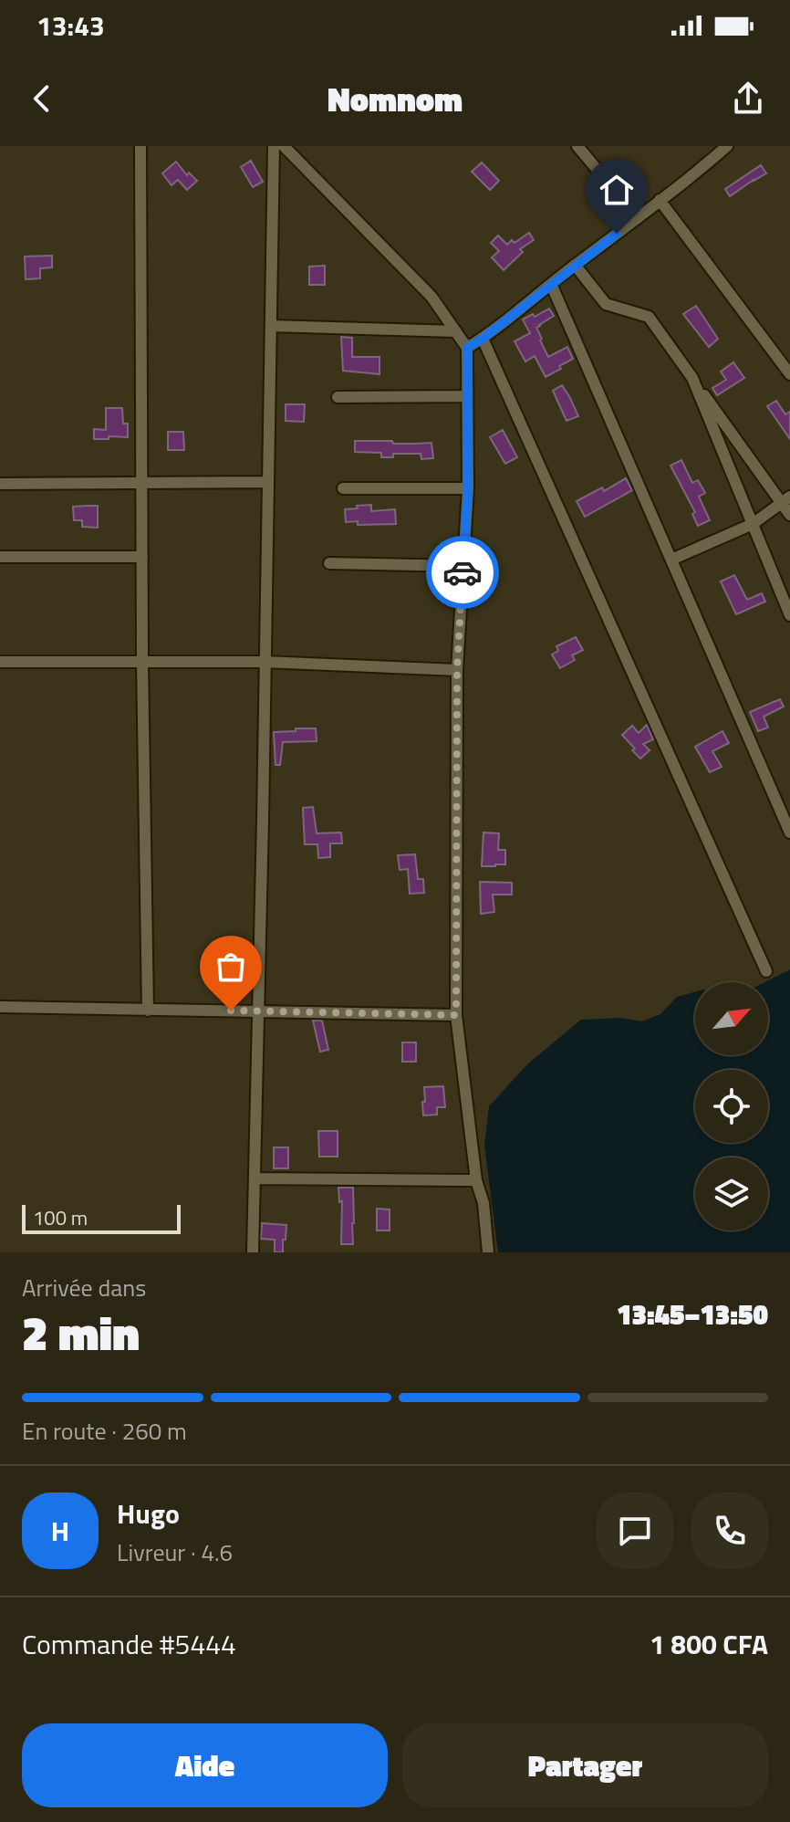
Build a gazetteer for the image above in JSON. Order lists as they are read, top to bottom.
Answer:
{
  "scale_bar": "100 m",
  "north": "top right",
  "page": {
    "status": "13:43",
    "header": "Nomnom",
    "scale": "100 m",
    "heading": ["2 min", "Arrivée dans", "13:45–13:50"],
    "panel": [
      "Hugo",
      "Livreur · 4.6",
      "Commande #5444",
      "1 800 CFA"
    ],
    "bar": "En route · 260 m",
    "round": "H",
    "buttons": ["Aide", "Partager"]
  }
}
